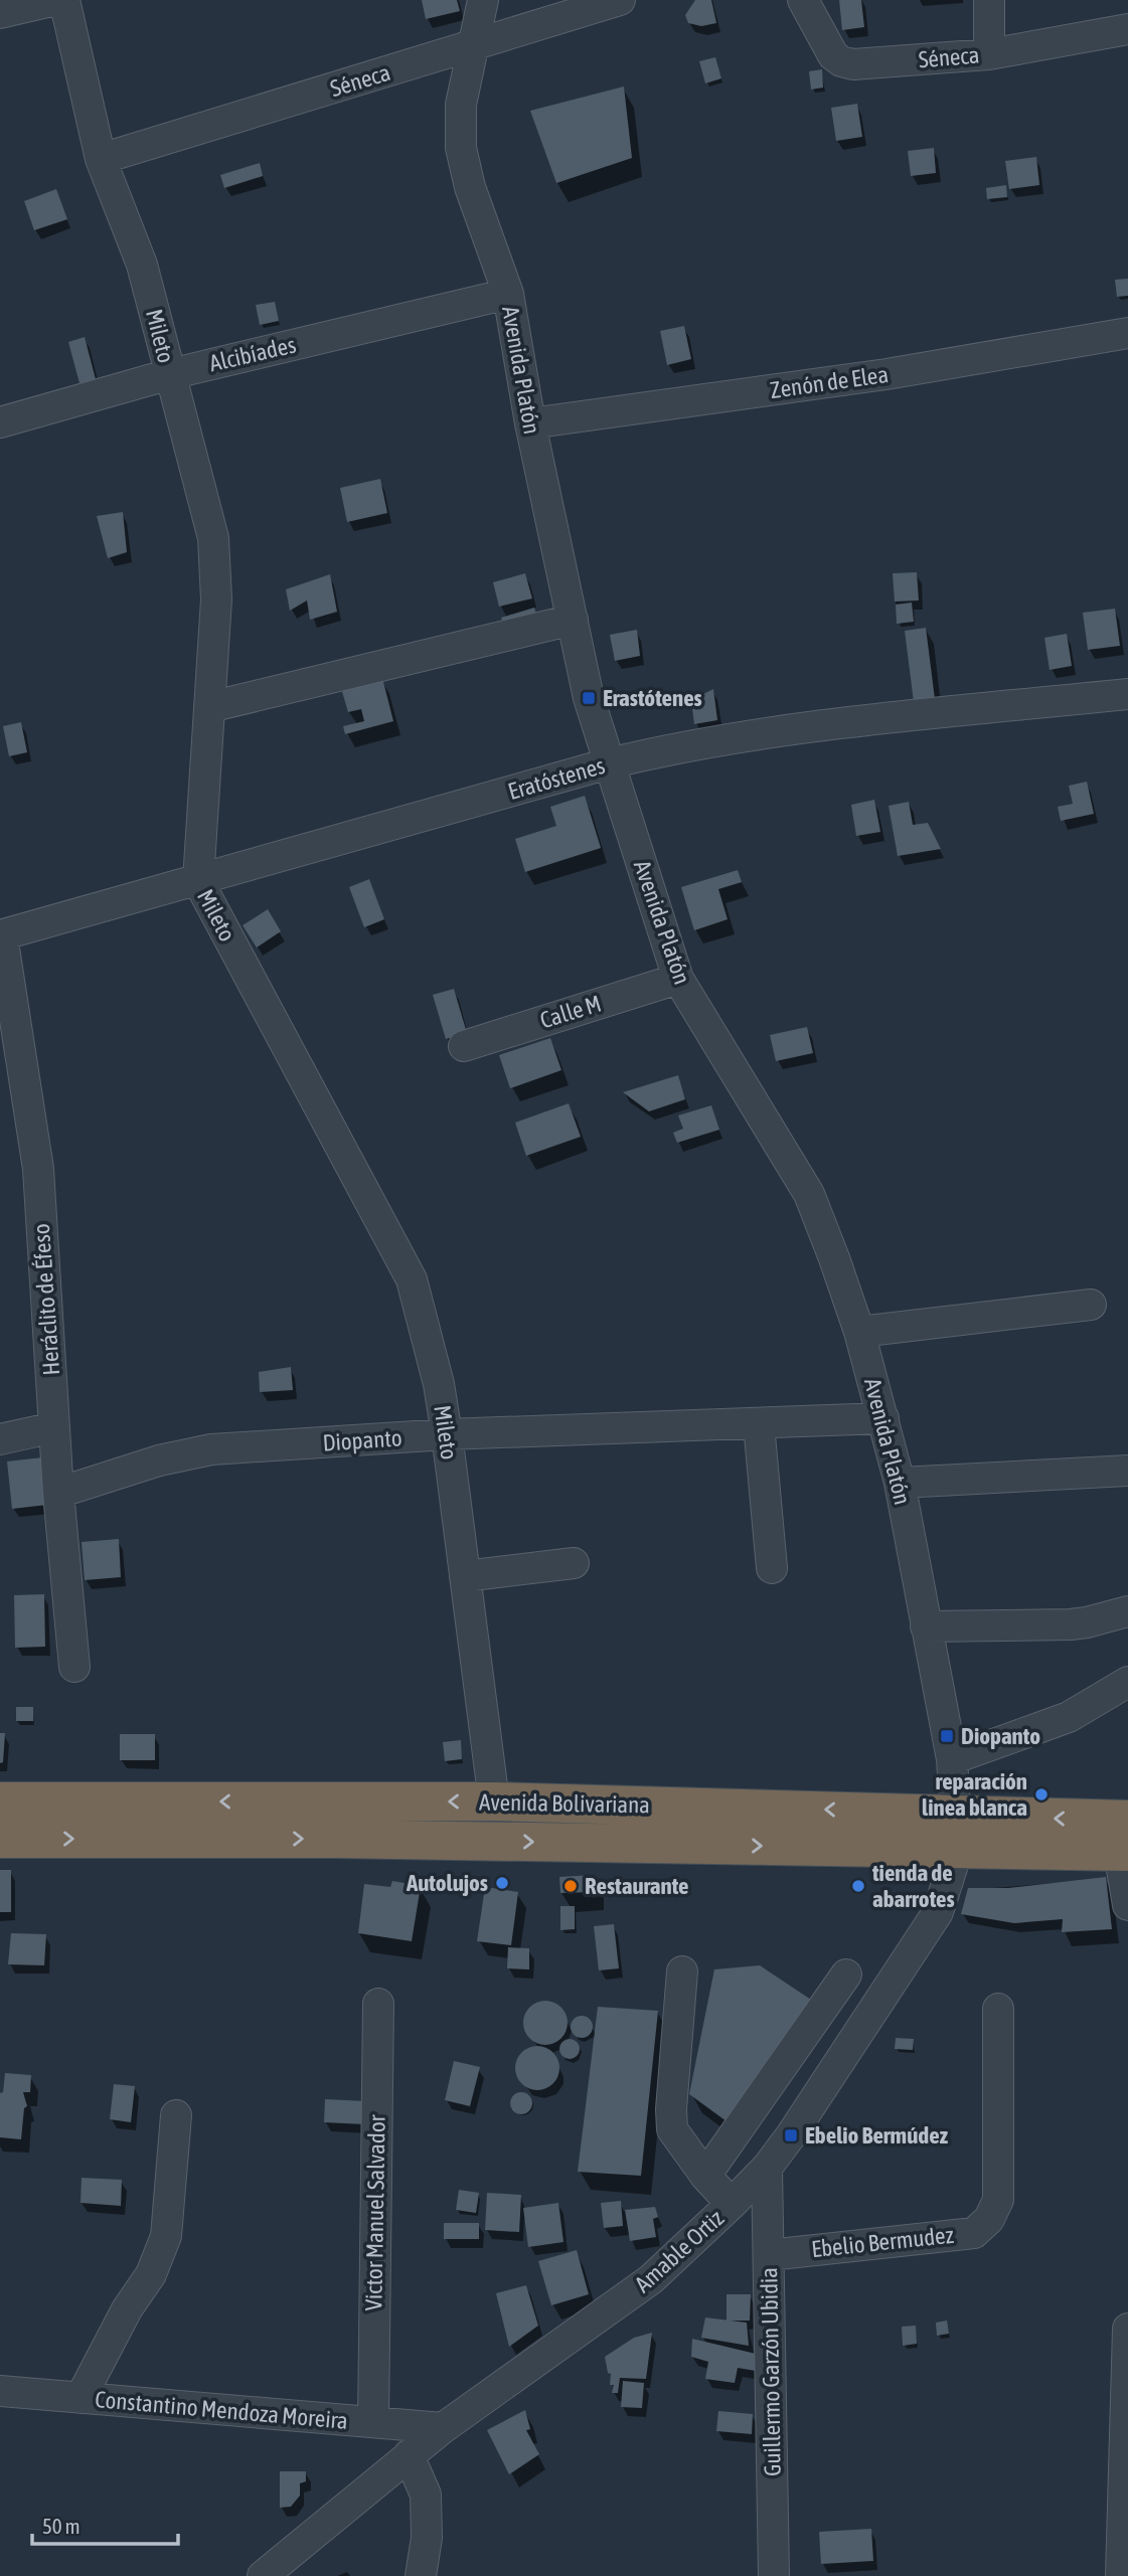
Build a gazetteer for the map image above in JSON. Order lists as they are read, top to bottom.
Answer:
{
  "streets": {
    "highway": ["Avenida Bolivariana"],
    "street": [
      "Séneca",
      "Mileto",
      "Alcibíades",
      "Avenida Platón",
      "Zenón de Elea",
      "Eratóstenes",
      "Calle M",
      "Heráclito de Éfeso",
      "Diopanto",
      "Victor Manuel Salvador",
      "Ebelio Bermudez",
      "Amable Ortiz",
      "Guillermo Garzón Ubidia",
      "Constantino Mendoza Moreira"
    ]
  },
  "crossings": [
    ["Séneca", "Mileto"],
    ["Séneca", "Avenida Platón"],
    ["Mileto", "Alcibíades"],
    ["Mileto", "Eratóstenes"],
    ["Mileto", "Diopanto"],
    ["Mileto", "Avenida Bolivariana"],
    ["Alcibíades", "Avenida Platón"],
    ["Avenida Platón", "Zenón de Elea"],
    ["Avenida Platón", "Eratóstenes"],
    ["Avenida Platón", "Calle M"],
    ["Avenida Platón", "Diopanto"],
    ["Avenida Platón", "Avenida Bolivariana"],
    ["Avenida Platón", "Amable Ortiz"],
    ["Eratóstenes", "Heráclito de Éfeso"],
    ["Heráclito de Éfeso", "Diopanto"],
    ["Avenida Bolivariana", "Amable Ortiz"],
    ["Victor Manuel Salvador", "Constantino Mendoza Moreira"],
    ["Ebelio Bermudez", "Guillermo Garzón Ubidia"],
    ["Amable Ortiz", "Guillermo Garzón Ubidia"],
    ["Amable Ortiz", "Constantino Mendoza Moreira"]
  ],
  "places": {
    "transit": ["Erastótenes", "Diopanto", "Ebelio Bermúdez"],
    "other": [
      "reparación linea blanca",
      "Autolujos",
      "Restaurante",
      "tienda de abarrotes"
    ]
  },
  "scale_bar": "50 m"
}
